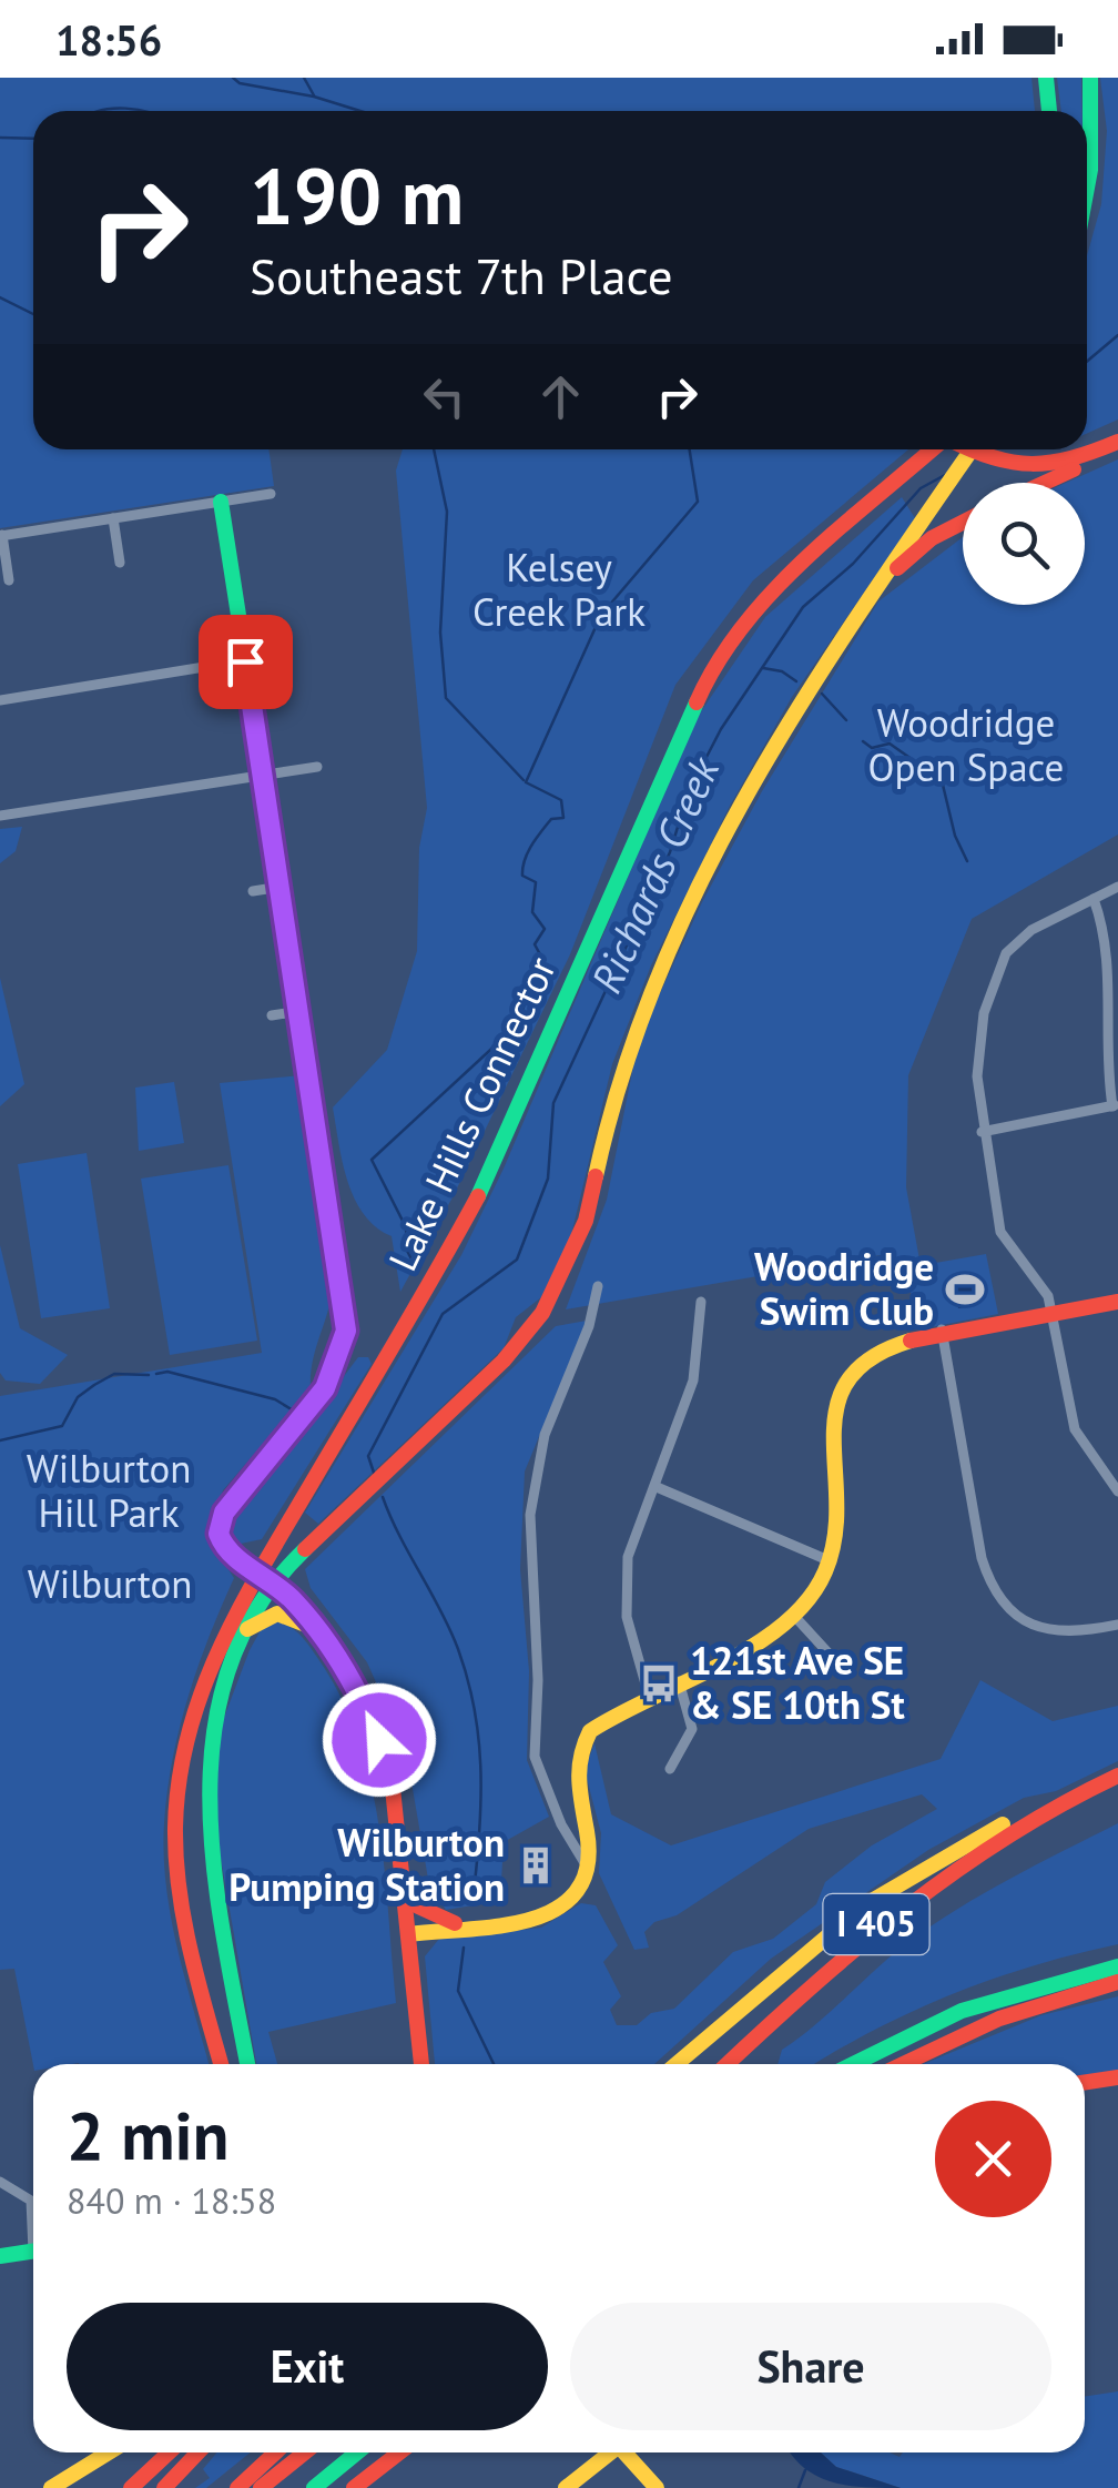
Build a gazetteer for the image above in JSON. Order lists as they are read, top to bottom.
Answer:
{
  "streets": {
    "main road": ["Lake Hills Connector", "I 405"]
  },
  "water": ["Richards Creek"],
  "parks": [
    "Kelsey Creek Park",
    "Woodridge Open Space",
    "Wilburton Hill Park",
    "Wilburton"
  ],
  "places": {
    "sports": ["Woodridge Swim Club"],
    "bus stop": ["121st Ave SE & SE 10th St"],
    "building": ["Wilburton Pumping Station"]
  },
  "page": {
    "status": "18:56",
    "turn": ["190 m", "Southeast 7th Place"],
    "heading": ["2 min", "840 m · 18:58"],
    "buttons": ["Exit", "Share"]
  }
}
